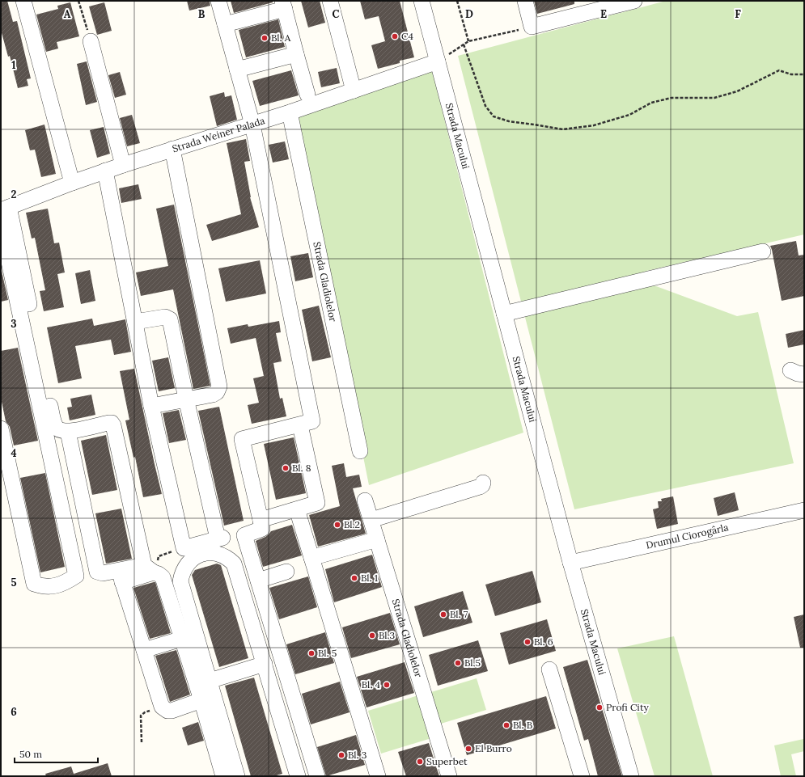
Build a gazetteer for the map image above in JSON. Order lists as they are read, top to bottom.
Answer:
{
  "streets": {
    "street": [
      "Strada Weiner Palada",
      "Strada Macului",
      "Strada Gladiolelor",
      "Drumul Ciorogârla"
    ]
  },
  "crossings": [
    ["Strada Weiner Palada", "Strada Macului"],
    ["Strada Weiner Palada", "Strada Gladiolelor"],
    ["Strada Macului", "Drumul Ciorogârla"]
  ],
  "places": [
    "C4",
    "Bl. A",
    "Bl. 8",
    "Bl.2",
    "Bl. 1",
    "Bl. 7",
    "Bl.3",
    "Bl. 6",
    "Bl. 5",
    "Bl.5",
    "Bl. 4",
    "Profi City",
    "Bl. B",
    "El Burro",
    "Bl. 3",
    "Superbet"
  ],
  "scale_bar": "50 m",
  "grid": {
    "columns": [
      "A",
      "B",
      "C",
      "D",
      "E",
      "F"
    ],
    "rows": [
      "1",
      "2",
      "3",
      "4",
      "5",
      "6"
    ]
  }
}
